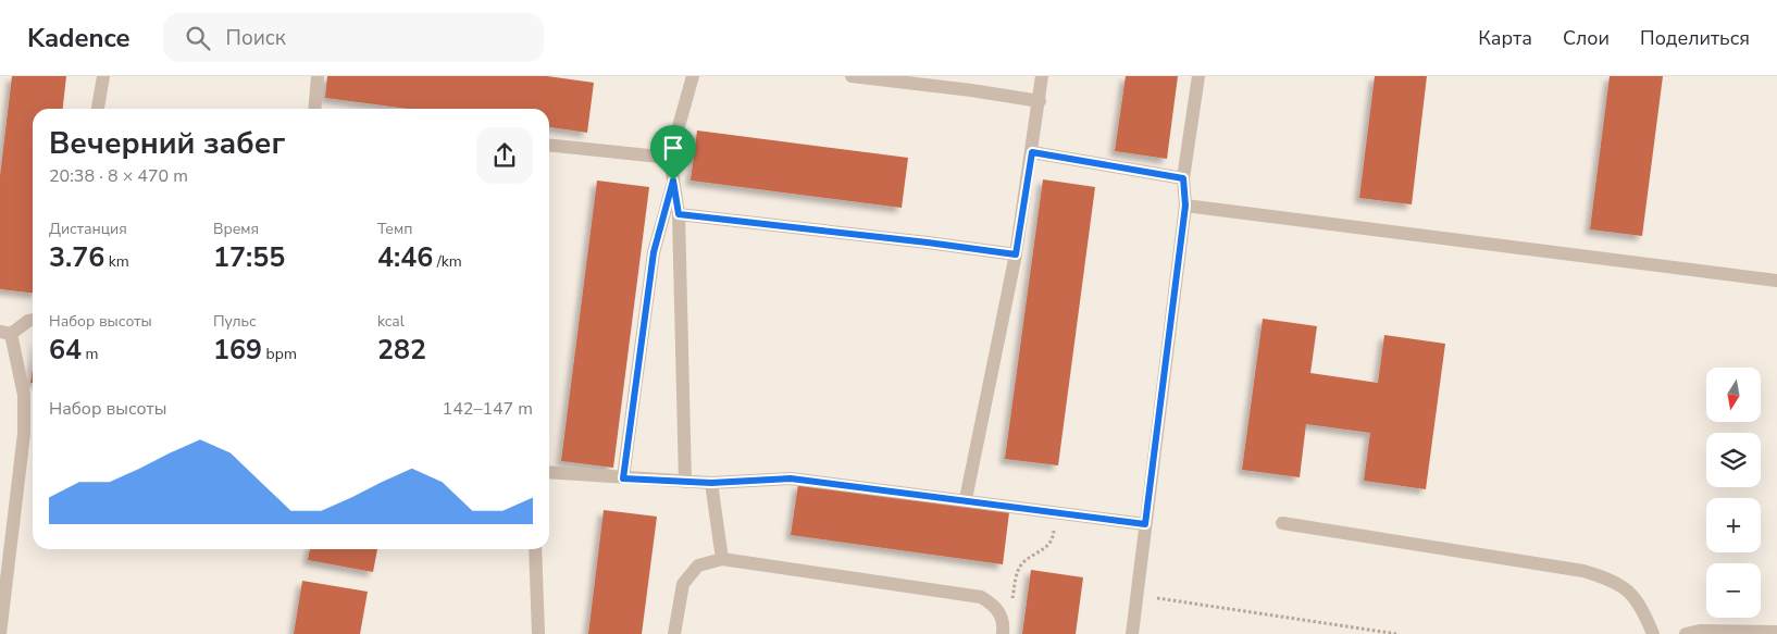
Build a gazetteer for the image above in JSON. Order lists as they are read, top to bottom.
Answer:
{
  "north": "bottom",
  "page": {
    "header": "Kadence",
    "search": "Поиск",
    "nav": ["Карта", "Слои", "Поделиться"],
    "heading": ["Вечерний забег", "20:38 · 8 × 470 m"],
    "stats": [
      ["Дистанция", "3.76 km"],
      ["Время", "17:55"],
      ["Темп", "4:46 /km"],
      ["Набор высоты", "64 m"],
      ["Пульс", "169 bpm"],
      ["kcal", "282"]
    ],
    "map_buttons": ["+", "−"],
    "chart": ["Набор высоты", "142–147 m"]
  }
}
